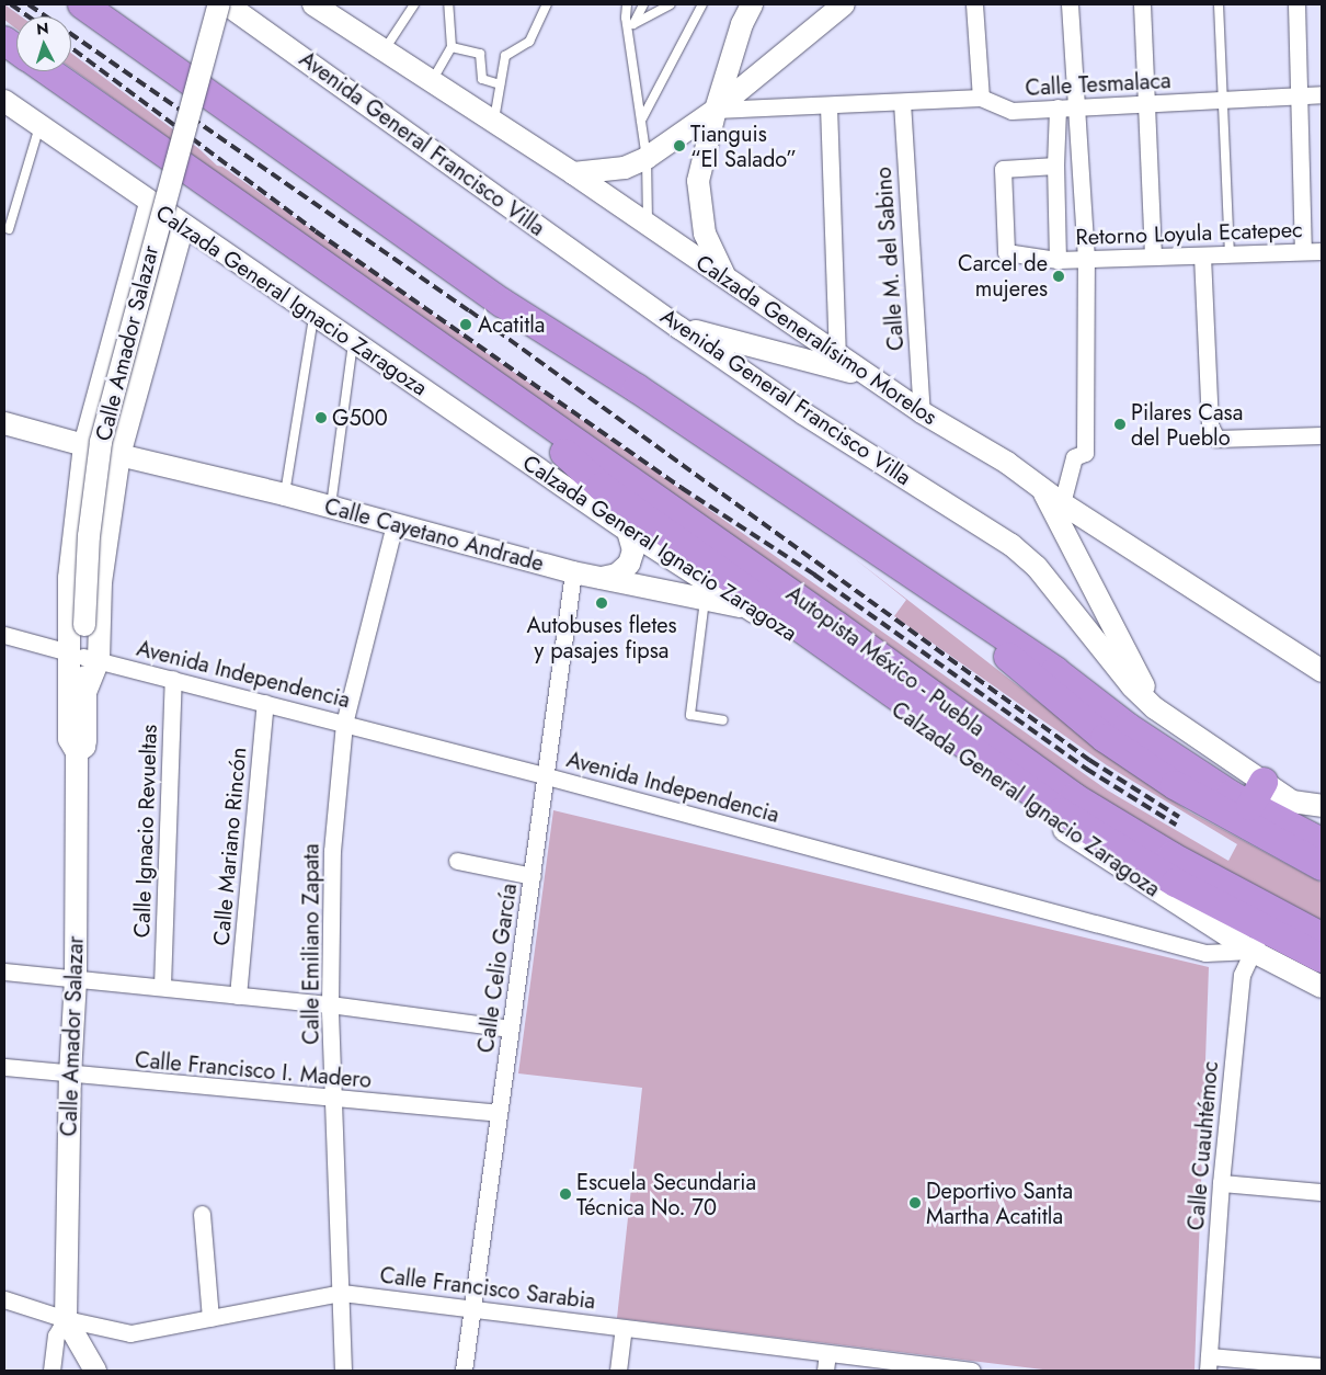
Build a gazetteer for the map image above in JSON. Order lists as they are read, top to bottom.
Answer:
{
  "streets": {
    "highway": ["Calzada General Ignacio Zaragoza", "Autopista México - Puebla"],
    "street": [
      "Calle Tesmalaca",
      "Avenida General Francisco Villa",
      "Retorno Loyula Ecatepec",
      "Calle M. del Sabino",
      "Calzada Generalísimo Morelos",
      "Calle Amador Salazar",
      "Calle Cayetano Andrade",
      "Avenida Independencia",
      "Calle Ignacio Revueltas",
      "Calle Mariano Rincón",
      "Calle Emiliano Zapata",
      "Calle Celio García",
      "Calle Francisco I. Madero",
      "Calle Cuauhtémoc",
      "Calle Francisco Sarabia"
    ]
  },
  "crossings": [
    ["Calle Tesmalaca", "Calle M. del Sabino"],
    ["Calle M. del Sabino", "Calzada Generalísimo Morelos"],
    ["Calzada General Ignacio Zaragoza", "Calle Amador Salazar"],
    ["Calzada General Ignacio Zaragoza", "Calle Cayetano Andrade"],
    ["Calzada General Ignacio Zaragoza", "Autopista México - Puebla"],
    ["Calzada General Ignacio Zaragoza", "Avenida Independencia"],
    ["Calzada General Ignacio Zaragoza", "Calle Cuauhtémoc"],
    ["Calle Amador Salazar", "Calle Cayetano Andrade"],
    ["Calle Amador Salazar", "Avenida Independencia"],
    ["Calle Amador Salazar", "Calle Francisco I. Madero"],
    ["Calle Amador Salazar", "Calle Francisco Sarabia"],
    ["Calle Cayetano Andrade", "Calle Emiliano Zapata"],
    ["Calle Cayetano Andrade", "Calle Celio García"],
    ["Avenida Independencia", "Calle Ignacio Revueltas"],
    ["Avenida Independencia", "Calle Mariano Rincón"],
    ["Avenida Independencia", "Calle Emiliano Zapata"],
    ["Avenida Independencia", "Calle Celio García"],
    ["Avenida Independencia", "Calle Cuauhtémoc"],
    ["Calle Emiliano Zapata", "Calle Francisco I. Madero"],
    ["Calle Emiliano Zapata", "Calle Francisco Sarabia"],
    ["Calle Celio García", "Calle Francisco I. Madero"],
    ["Calle Celio García", "Calle Francisco Sarabia"]
  ],
  "places": [
    "Tianguis “El Salado”",
    "Carcel de mujeres",
    "Acatitla",
    "G500",
    "Pilares Casa del Pueblo",
    "Autobuses fletes y pasajes fipsa",
    "Escuela Secundaria Técnica No. 70",
    "Deportivo Santa Martha Acatitla"
  ],
  "north": "top"
}
